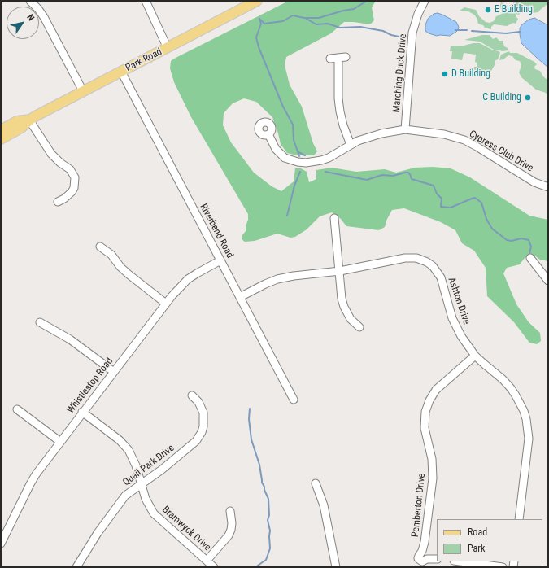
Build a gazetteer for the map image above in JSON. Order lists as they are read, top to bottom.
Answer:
{
  "streets": {
    "main road": ["Park Road"],
    "street": [
      "Marching Duck Drive",
      "Cypress Club Drive",
      "Riverbend Road",
      "Ashton Drive",
      "Whistlestop Road",
      "Quail Park Drive",
      "Pemberton Drive",
      "Bramwyck Drive"
    ]
  },
  "crossings": [
    ["Park Road", "Riverbend Road"],
    ["Marching Duck Drive", "Cypress Club Drive"],
    ["Riverbend Road", "Ashton Drive"],
    ["Riverbend Road", "Whistlestop Road"],
    ["Ashton Drive", "Pemberton Drive"],
    ["Whistlestop Road", "Bramwyck Drive"],
    ["Quail Park Drive", "Bramwyck Drive"]
  ],
  "places": ["E Building", "D Building", "C Building"],
  "legend": ["Road", "Park"],
  "north": "top right"
}
